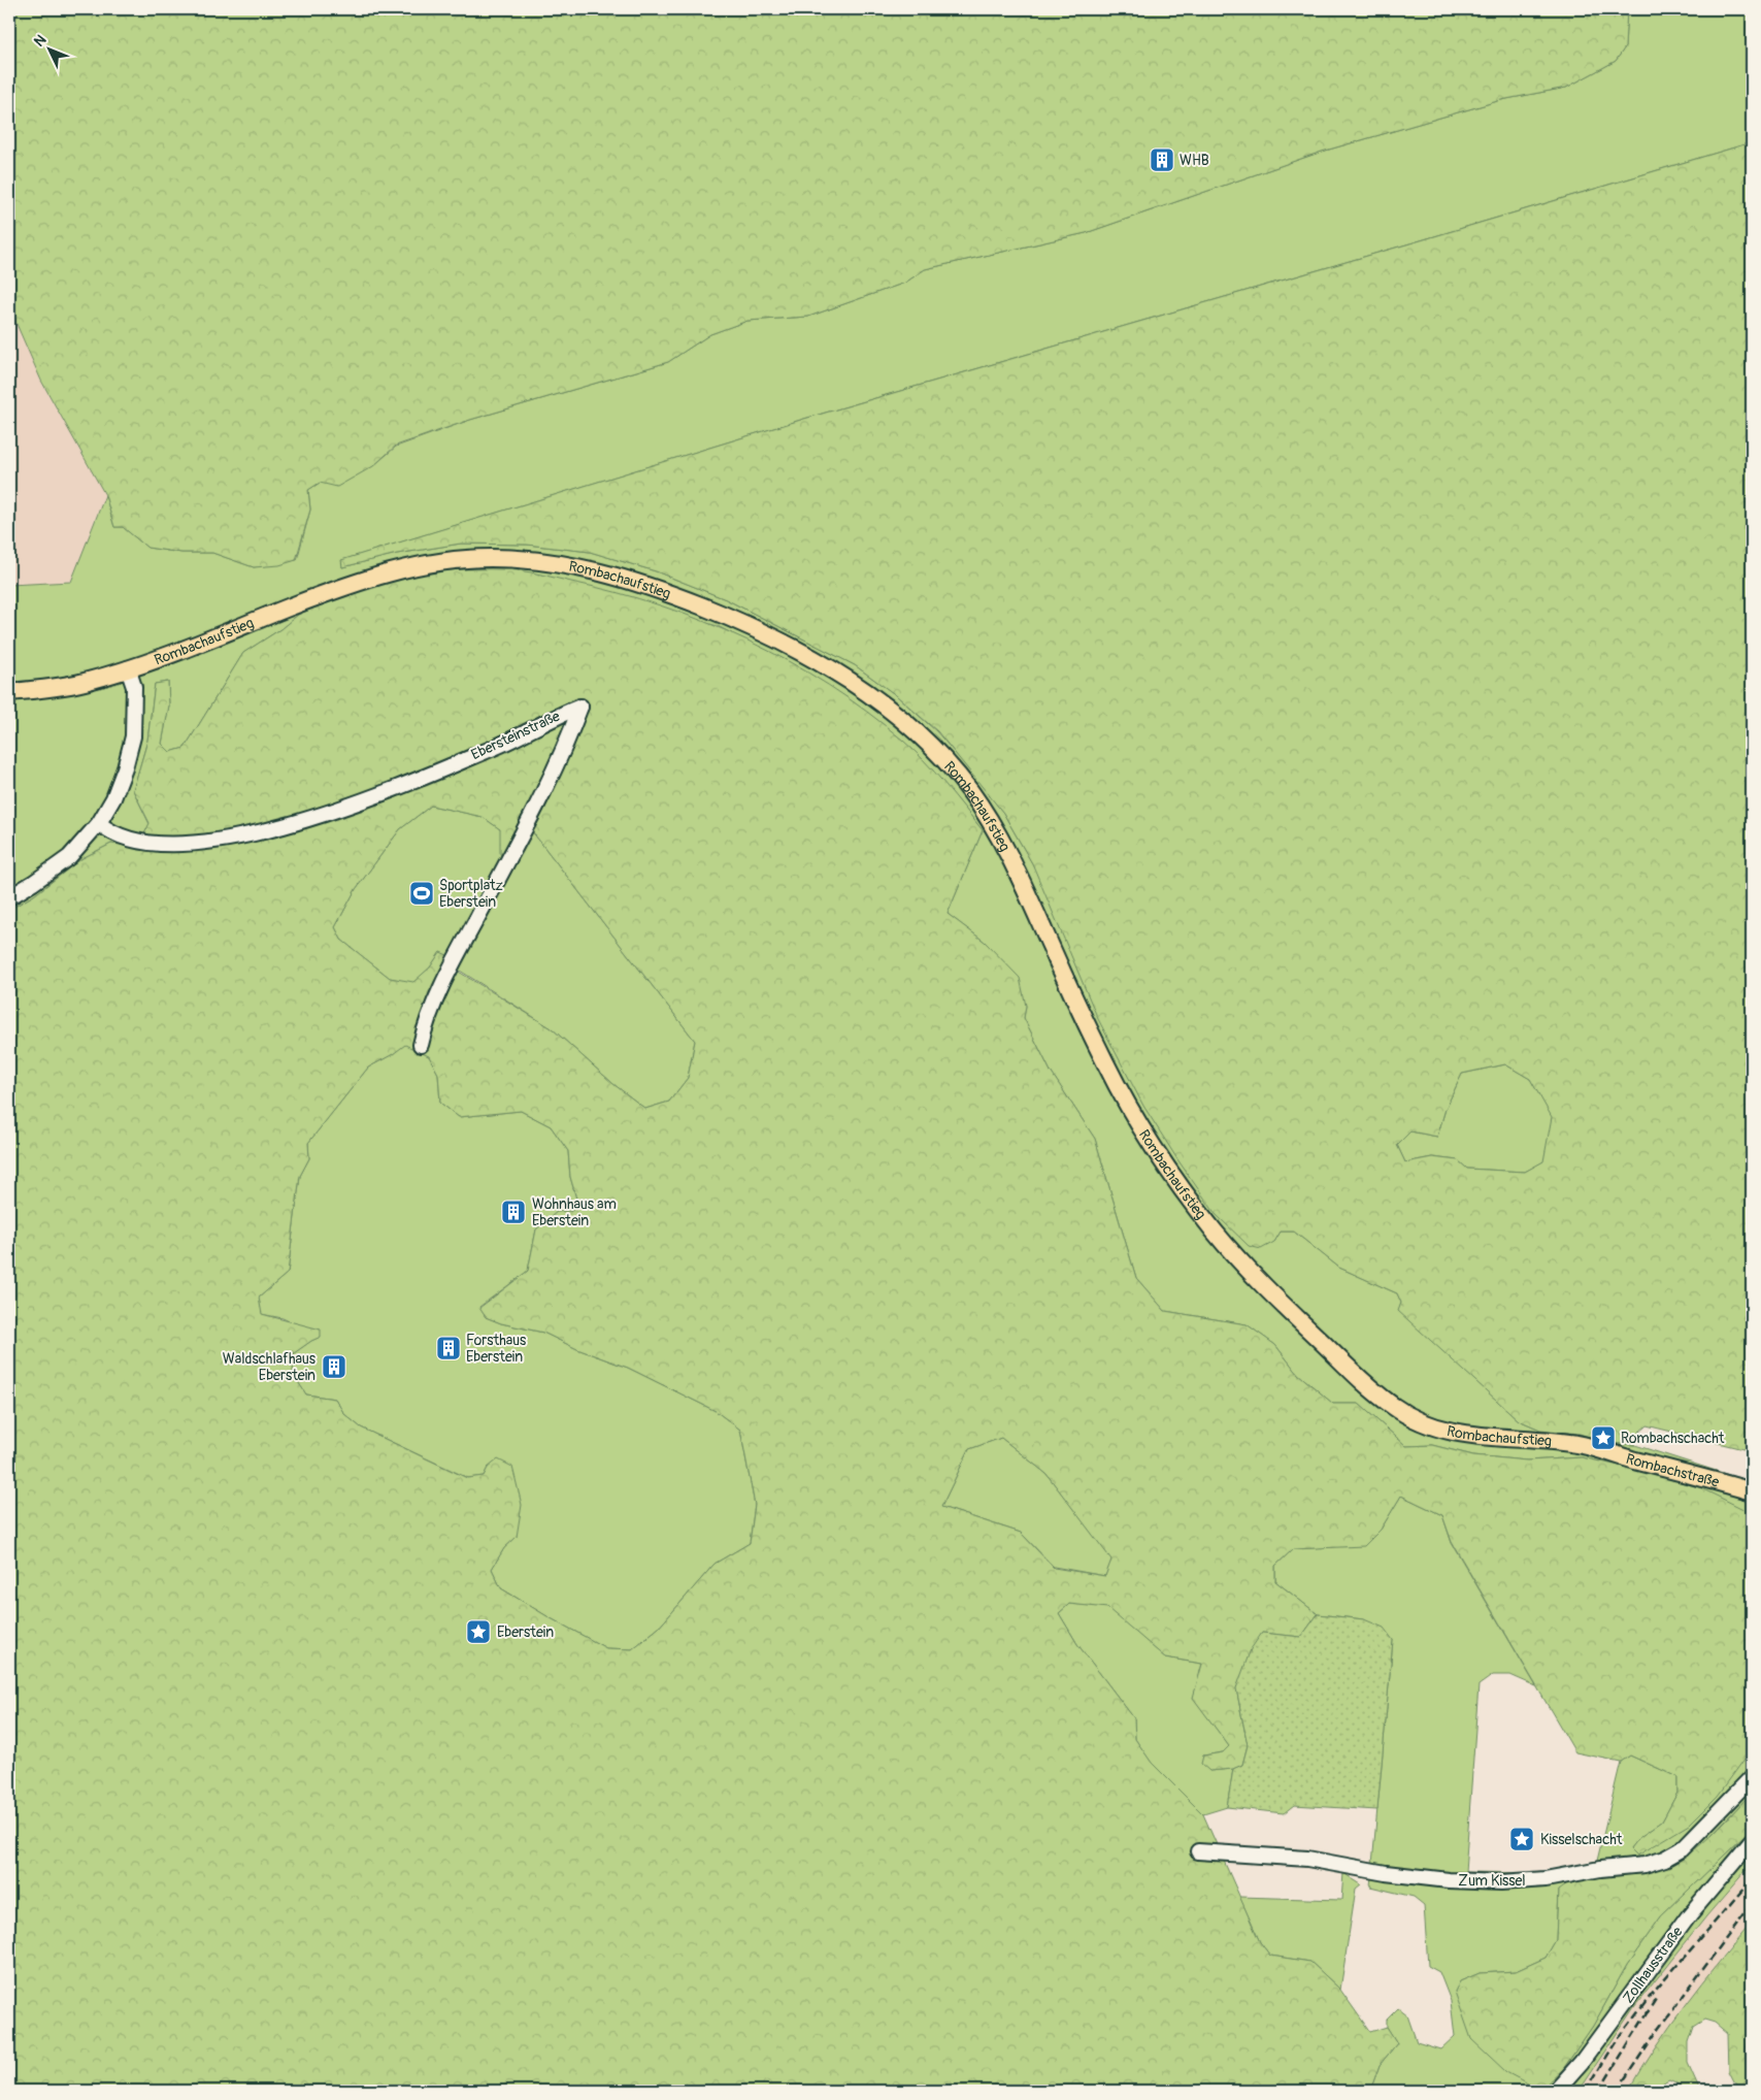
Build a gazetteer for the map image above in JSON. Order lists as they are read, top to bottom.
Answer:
{
  "streets": {
    "main road": ["Rombachaufstieg", "Rombachstraße"],
    "street": ["Ebersteinstraße", "Zum Kissel", "Zollhausstraße"]
  },
  "crossings": [
    ["Rombachaufstieg", "Rombachstraße"]
  ],
  "places": {
    "building": [
      "WHB",
      "Wohnhaus am Eberstein",
      "Forsthaus Eberstein",
      "Waldschlafhaus Eberstein"
    ],
    "sports": ["Sportplatz Eberstein"],
    "place": ["Rombachschacht", "Eberstein", "Kisselschacht"]
  },
  "north": "top left"
}
